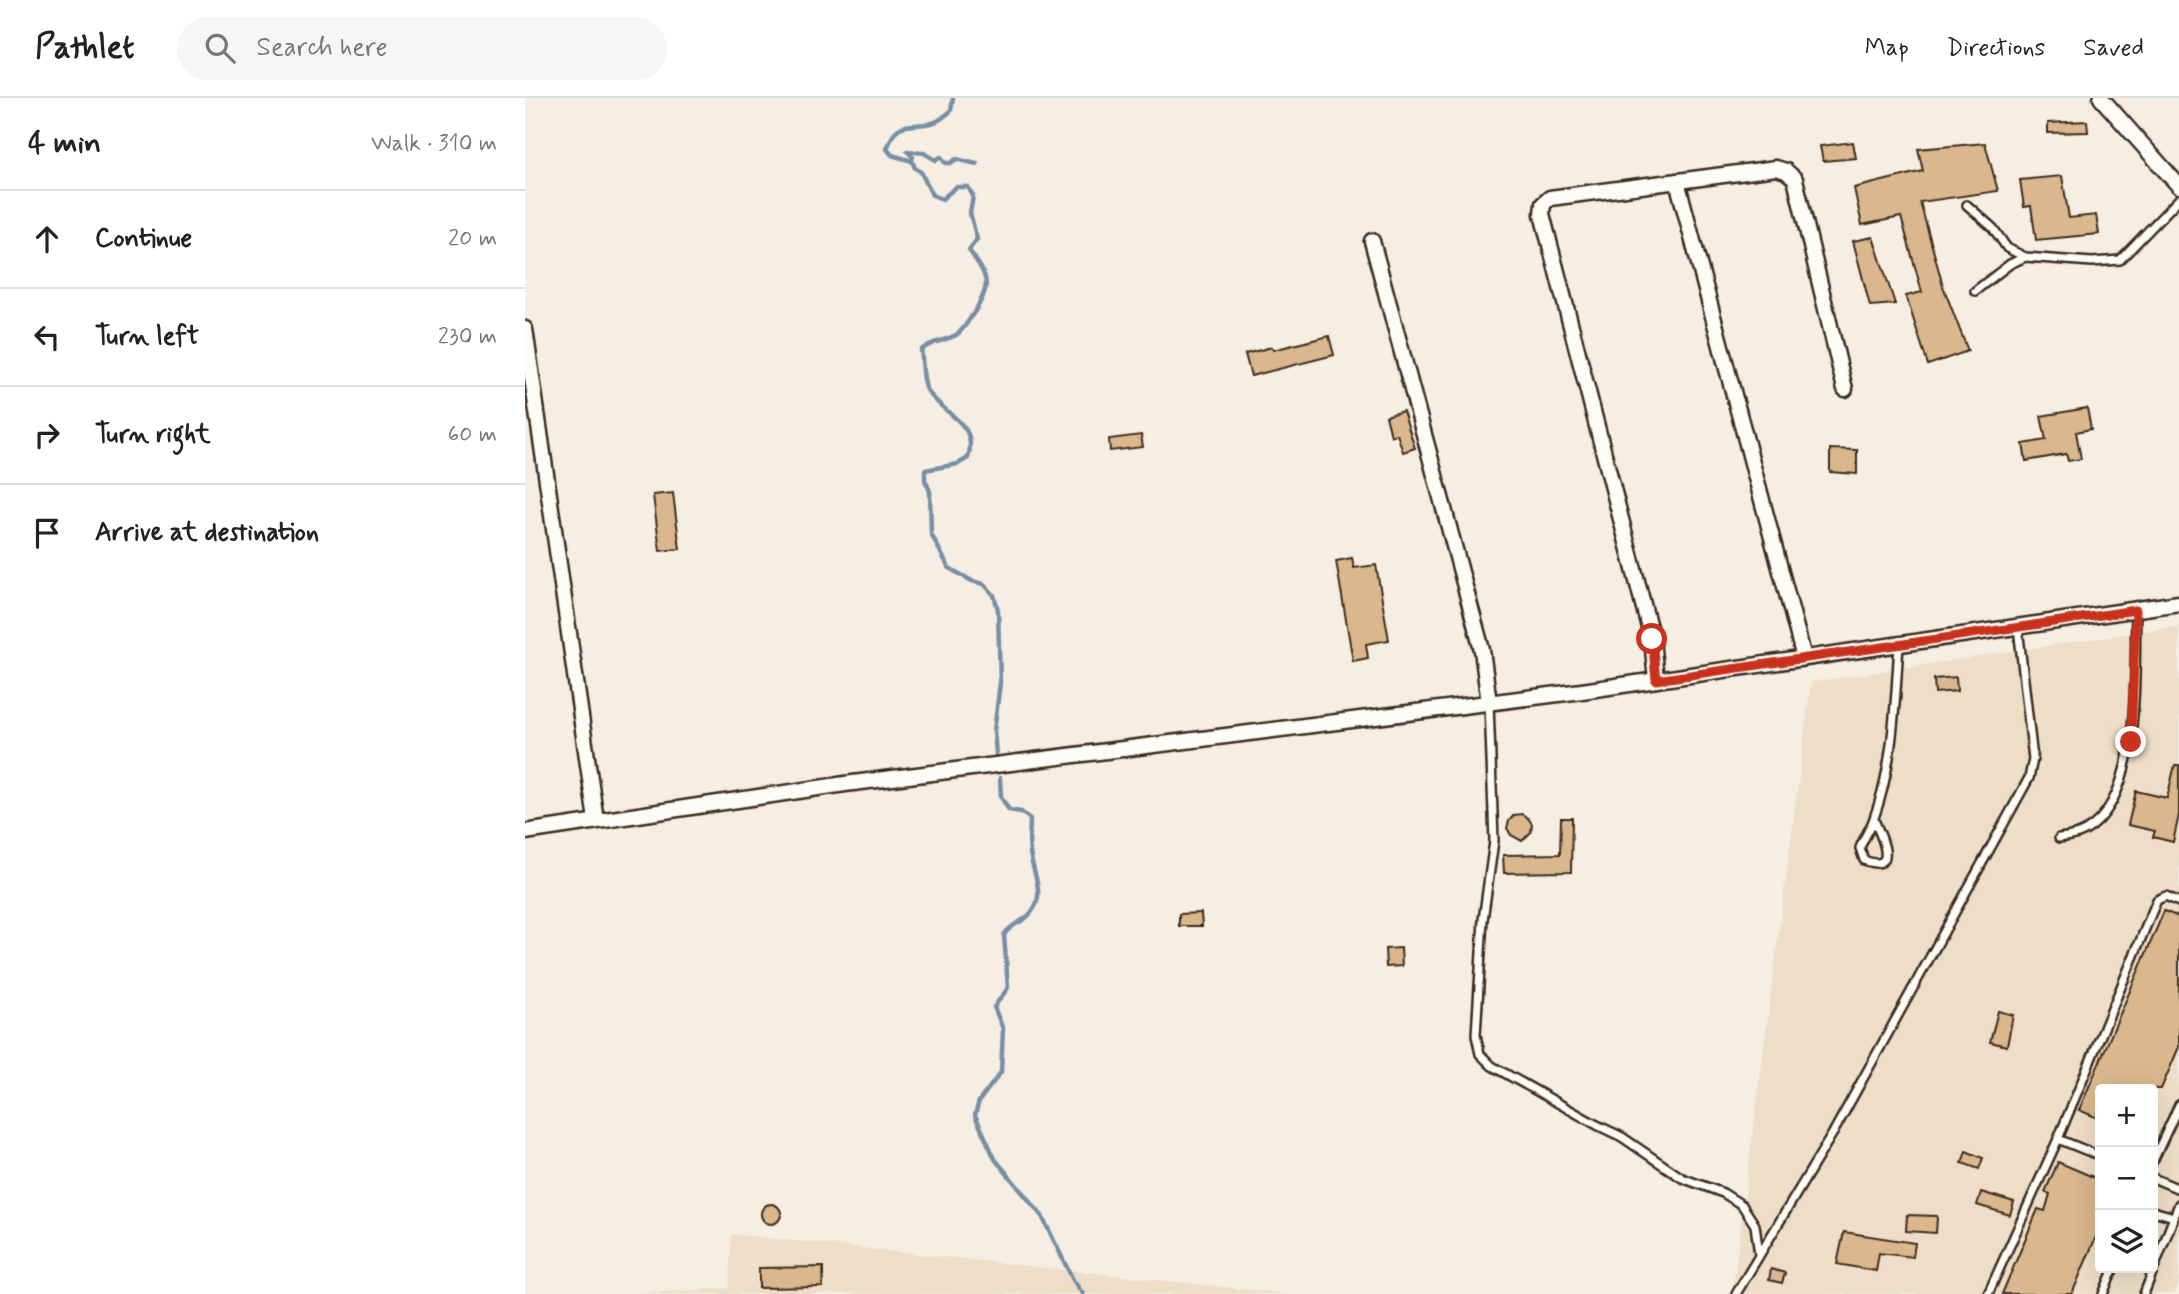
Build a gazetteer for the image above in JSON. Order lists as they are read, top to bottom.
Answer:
{
  "page": {
    "header": "Pathlet",
    "search": "Search here",
    "nav": ["Map", "Directions", "Saved"],
    "heading": ["4 min", "Walk · 310 m"],
    "list": [
      ["Continue", "20 m"],
      ["Turn left", "230 m"],
      ["Turn right", "60 m"],
      "Arrive at destination"
    ],
    "map_buttons": ["+", "−"]
  }
}
